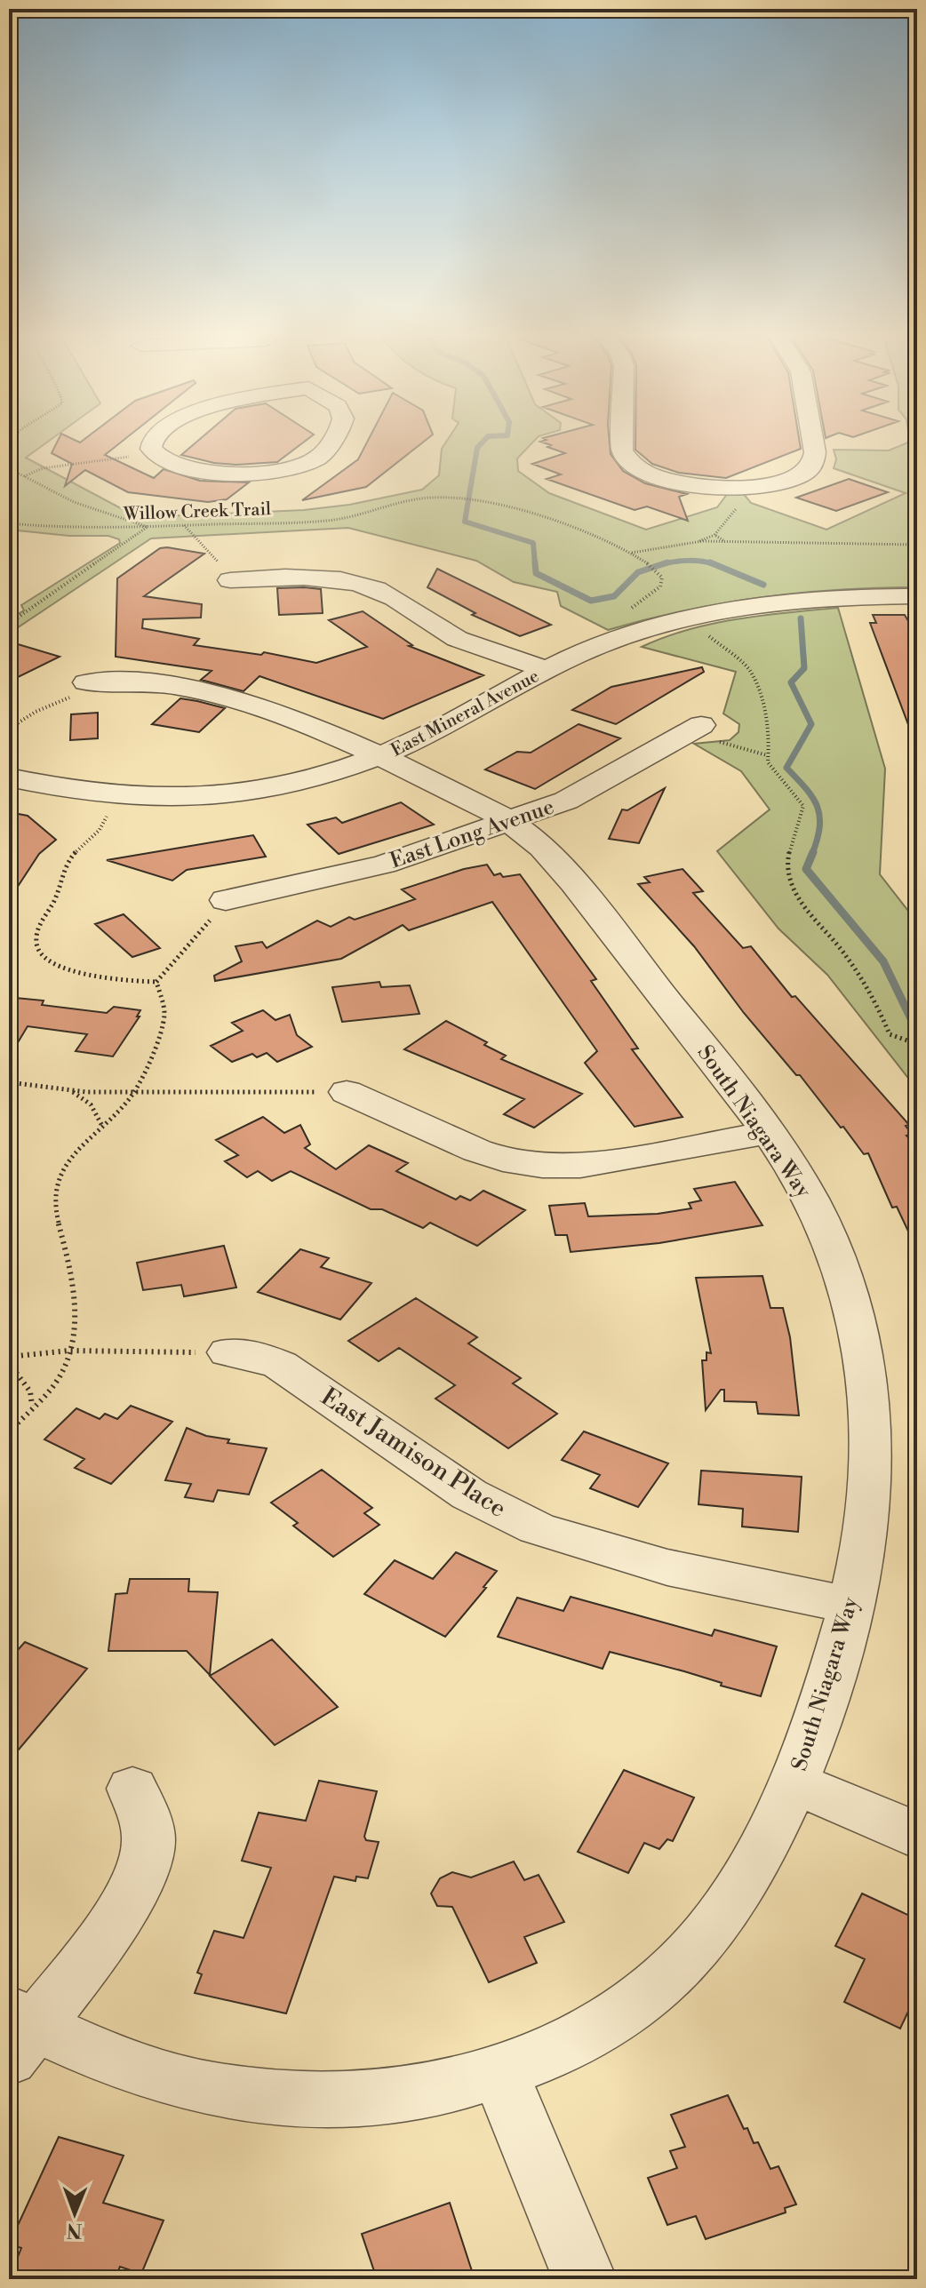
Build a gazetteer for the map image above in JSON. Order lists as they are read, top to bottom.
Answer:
{
  "streets": {
    "street": [
      "East Mineral Avenue",
      "East Long Avenue",
      "South Niagara Way",
      "East Jamison Place"
    ],
    "path": ["Willow Creek Trail"]
  },
  "crossings": [
    ["Willow Creek Trail", "East Mineral Avenue"],
    ["East Mineral Avenue", "South Niagara Way"],
    ["East Long Avenue", "South Niagara Way"],
    ["South Niagara Way", "East Jamison Place"]
  ],
  "north": "bottom"
}
